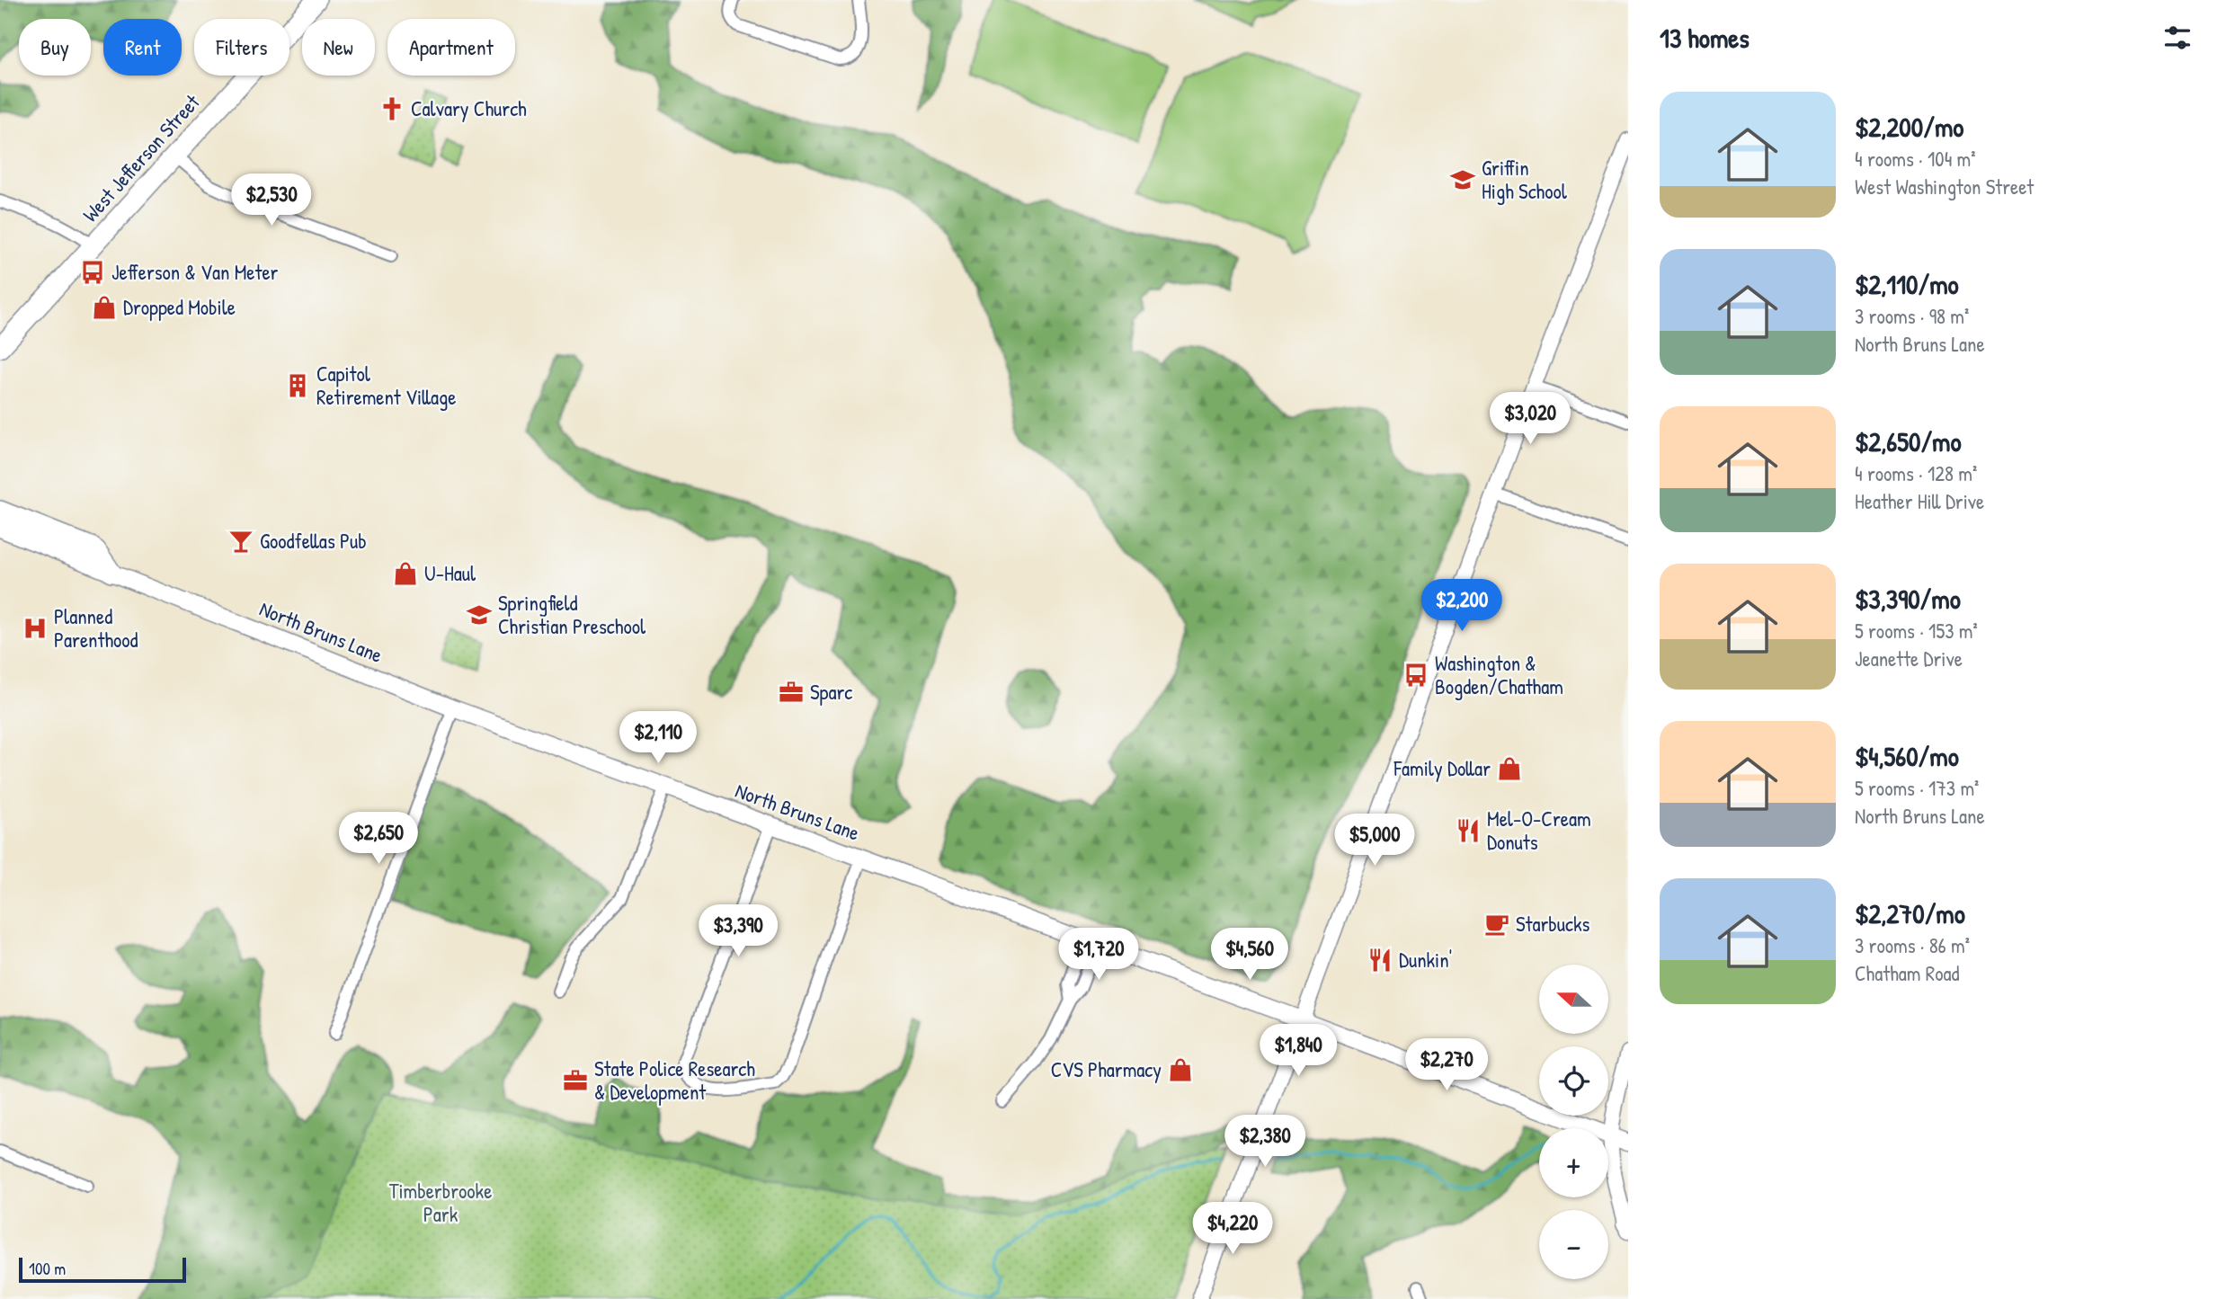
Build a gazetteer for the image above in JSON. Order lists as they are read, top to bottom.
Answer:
{
  "streets": {
    "main road": ["West Jefferson Street", "North Bruns Lane"]
  },
  "parks": ["Timberbrooke Park"],
  "places": {
    "church": ["Calvary Church"],
    "school or university": ["Griffin High School", "Springfield Christian Preschool"],
    "bus stop": ["Jefferson & Van Meter", "Washington & Bogden/Chatham"],
    "shop": [
      "Dropped Mobile",
      "U-Haul",
      "Family Dollar",
      "CVS Pharmacy"
    ],
    "building": ["Capitol Retirement Village"],
    "bar": ["Goodfellas Pub"],
    "hospital": ["Planned Parenthood"],
    "office": ["Sparc", "State Police Research & Development"],
    "restaurant": ["Mel-O-Cream Donuts", "Dunkin'"],
    "cafe": ["Starbucks"]
  },
  "scale_bar": "100 m",
  "north": "left",
  "page": {
    "heading": "13 homes",
    "chip": [
      "Buy",
      "Rent",
      "Filters",
      "New",
      "Apartment"
    ],
    "list": [
      {
        "name": "$2,200/mo",
        "note": "4 rooms · 104 m² · West Washington Street"
      },
      {
        "name": "$2,110/mo",
        "note": "3 rooms · 98 m² · North Bruns Lane"
      },
      {
        "name": "$2,650/mo",
        "note": "4 rooms · 128 m² · Heather Hill Drive"
      },
      {
        "name": "$3,390/mo",
        "note": "5 rooms · 153 m² · Jeanette Drive"
      },
      {
        "name": "$4,560/mo",
        "note": "5 rooms · 173 m² · North Bruns Lane"
      },
      {
        "name": "$2,270/mo",
        "note": "3 rooms · 86 m² · Chatham Road"
      }
    ],
    "price": [
      "$2,530",
      "$3,020",
      "$2,200",
      "$2,110",
      "$2,650",
      "$5,000",
      "$3,390",
      "$1,720",
      "$4,560",
      "$1,840",
      "$2,270",
      "$2,380",
      "$4,220"
    ],
    "map_buttons": ["+", "−"],
    "scale": "100 m"
  }
}
